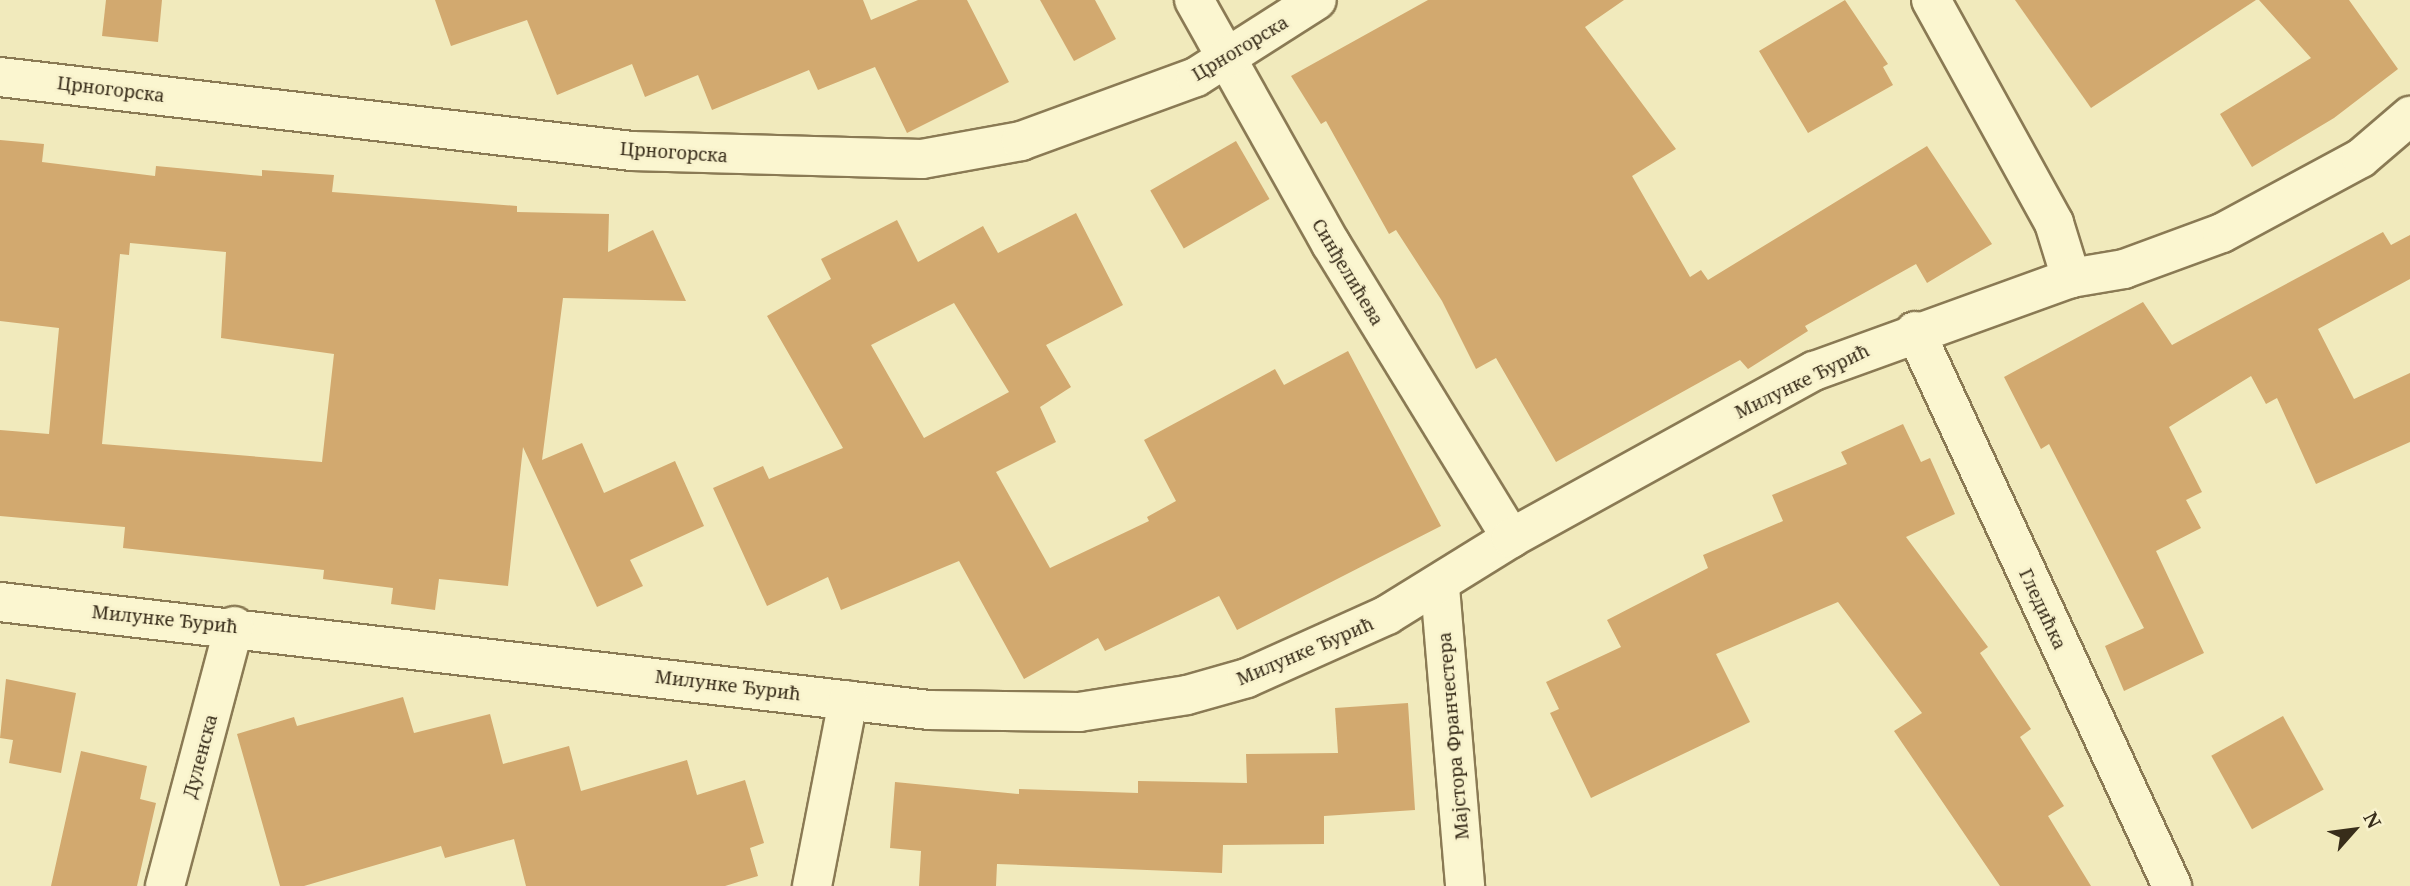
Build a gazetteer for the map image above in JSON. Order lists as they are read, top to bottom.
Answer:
{
  "streets": {
    "street": [
      "Црногорска",
      "Синђелићева",
      "Милунке Ђурић",
      "Гледићка",
      "Мајстора Франчестера",
      "Дуленска"
    ]
  },
  "crossings": [
    ["Црногорска", "Синђелићева"],
    ["Синђелићева", "Милунке Ђурић"],
    ["Милунке Ђурић", "Гледићка"],
    ["Милунке Ђурић", "Мајстора Франчестера"],
    ["Милунке Ђурић", "Дуленска"]
  ],
  "north": "top right"
}
